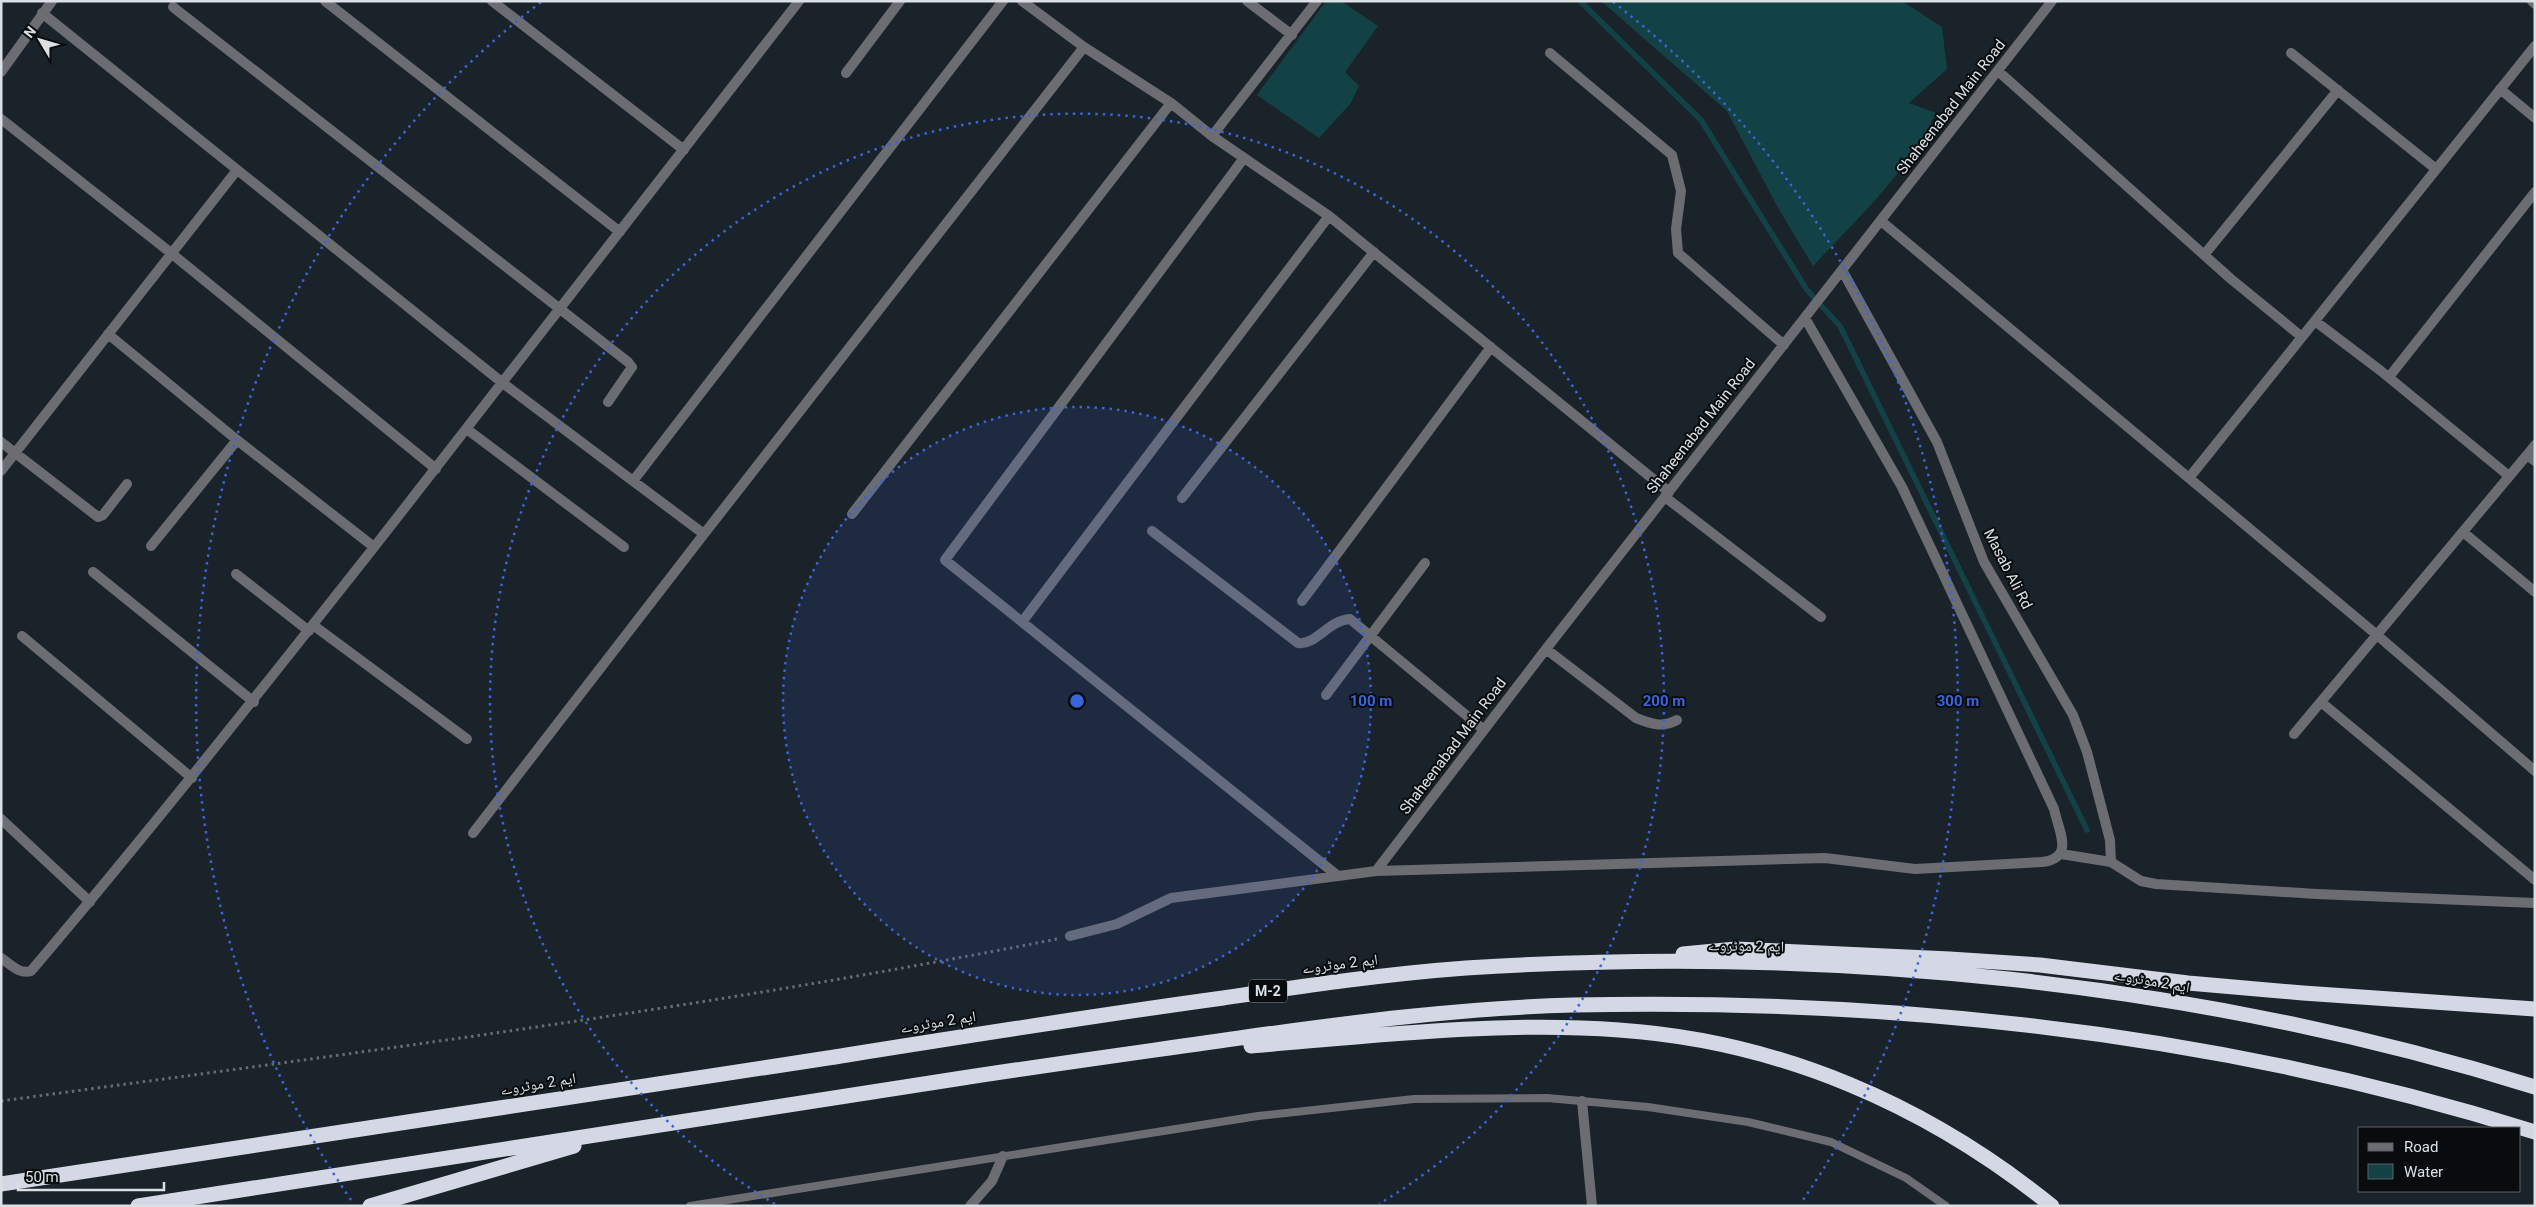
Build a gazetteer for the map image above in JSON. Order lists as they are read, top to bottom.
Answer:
{
  "streets": {
    "highway": ["ایم 2 موٹروے", "M-2"],
    "street": ["Shaheenabad Main Road", "Masab Ali Rd"]
  },
  "crossings": [
    ["Shaheenabad Main Road", "Masab Ali Rd"]
  ],
  "legend": ["Road", "Water"],
  "scale_bar": "50 m",
  "north": "top left",
  "rings": ["100 m", "200 m", "300 m"]
}
